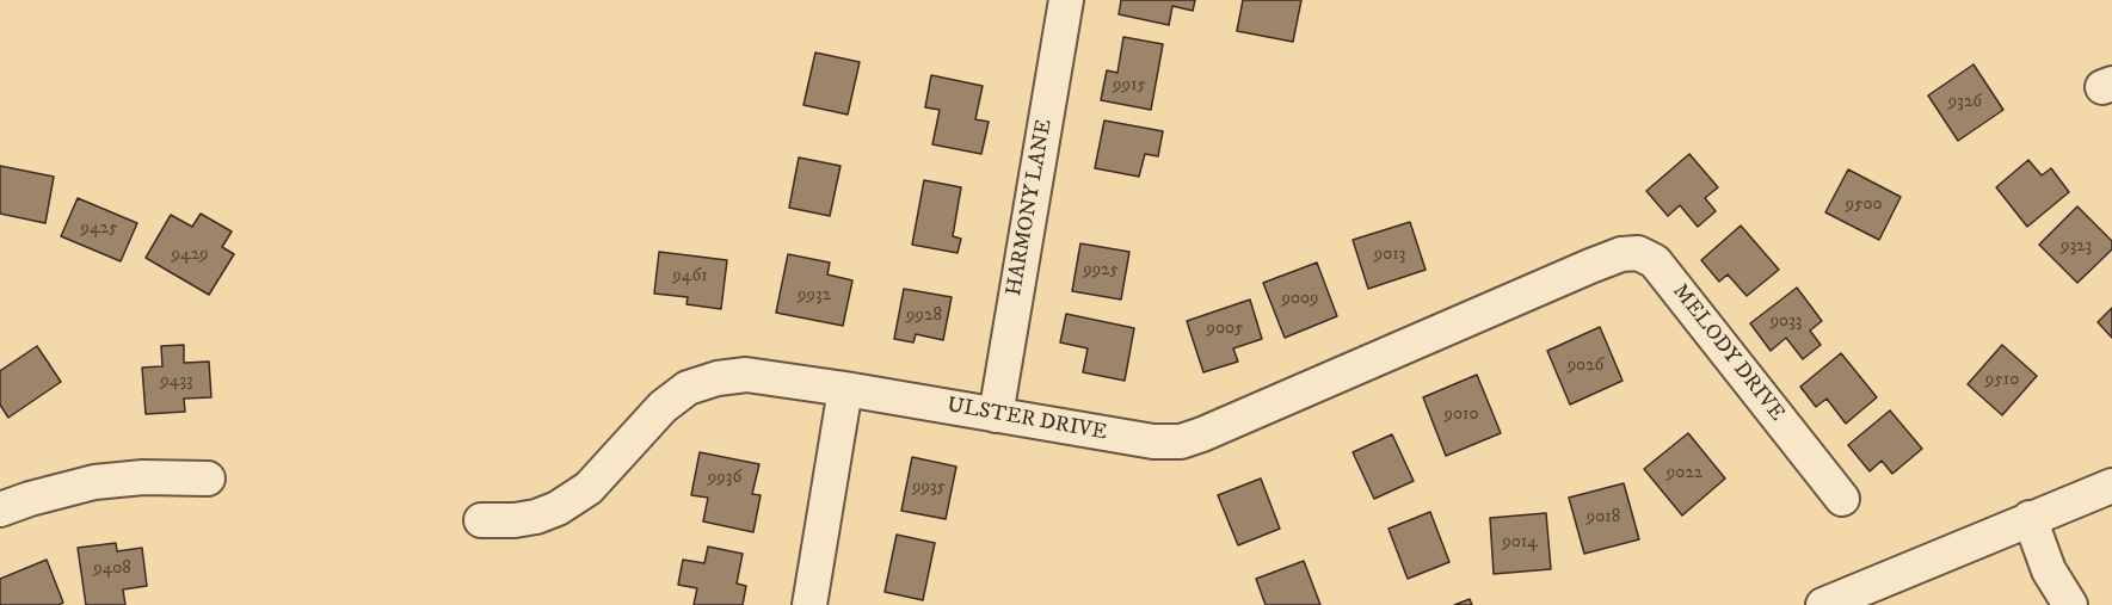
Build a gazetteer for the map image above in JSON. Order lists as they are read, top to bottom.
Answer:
{
  "streets": {
    "street": ["HARMONY LANE", "MELODY DRIVE", "ULSTER DRIVE"]
  },
  "crossings": [
    ["HARMONY LANE", "ULSTER DRIVE"],
    ["MELODY DRIVE", "ULSTER DRIVE"]
  ],
  "house_numbers": [
    "9915",
    "9326",
    "9500",
    "9425",
    "9323",
    "9429",
    "9013",
    "9925",
    "9461",
    "9932",
    "9009",
    "9928",
    "9033",
    "9005",
    "9026",
    "9510",
    "9433",
    "9010",
    "9022",
    "9936",
    "9935",
    "9018",
    "9014",
    "9408"
  ]
}
